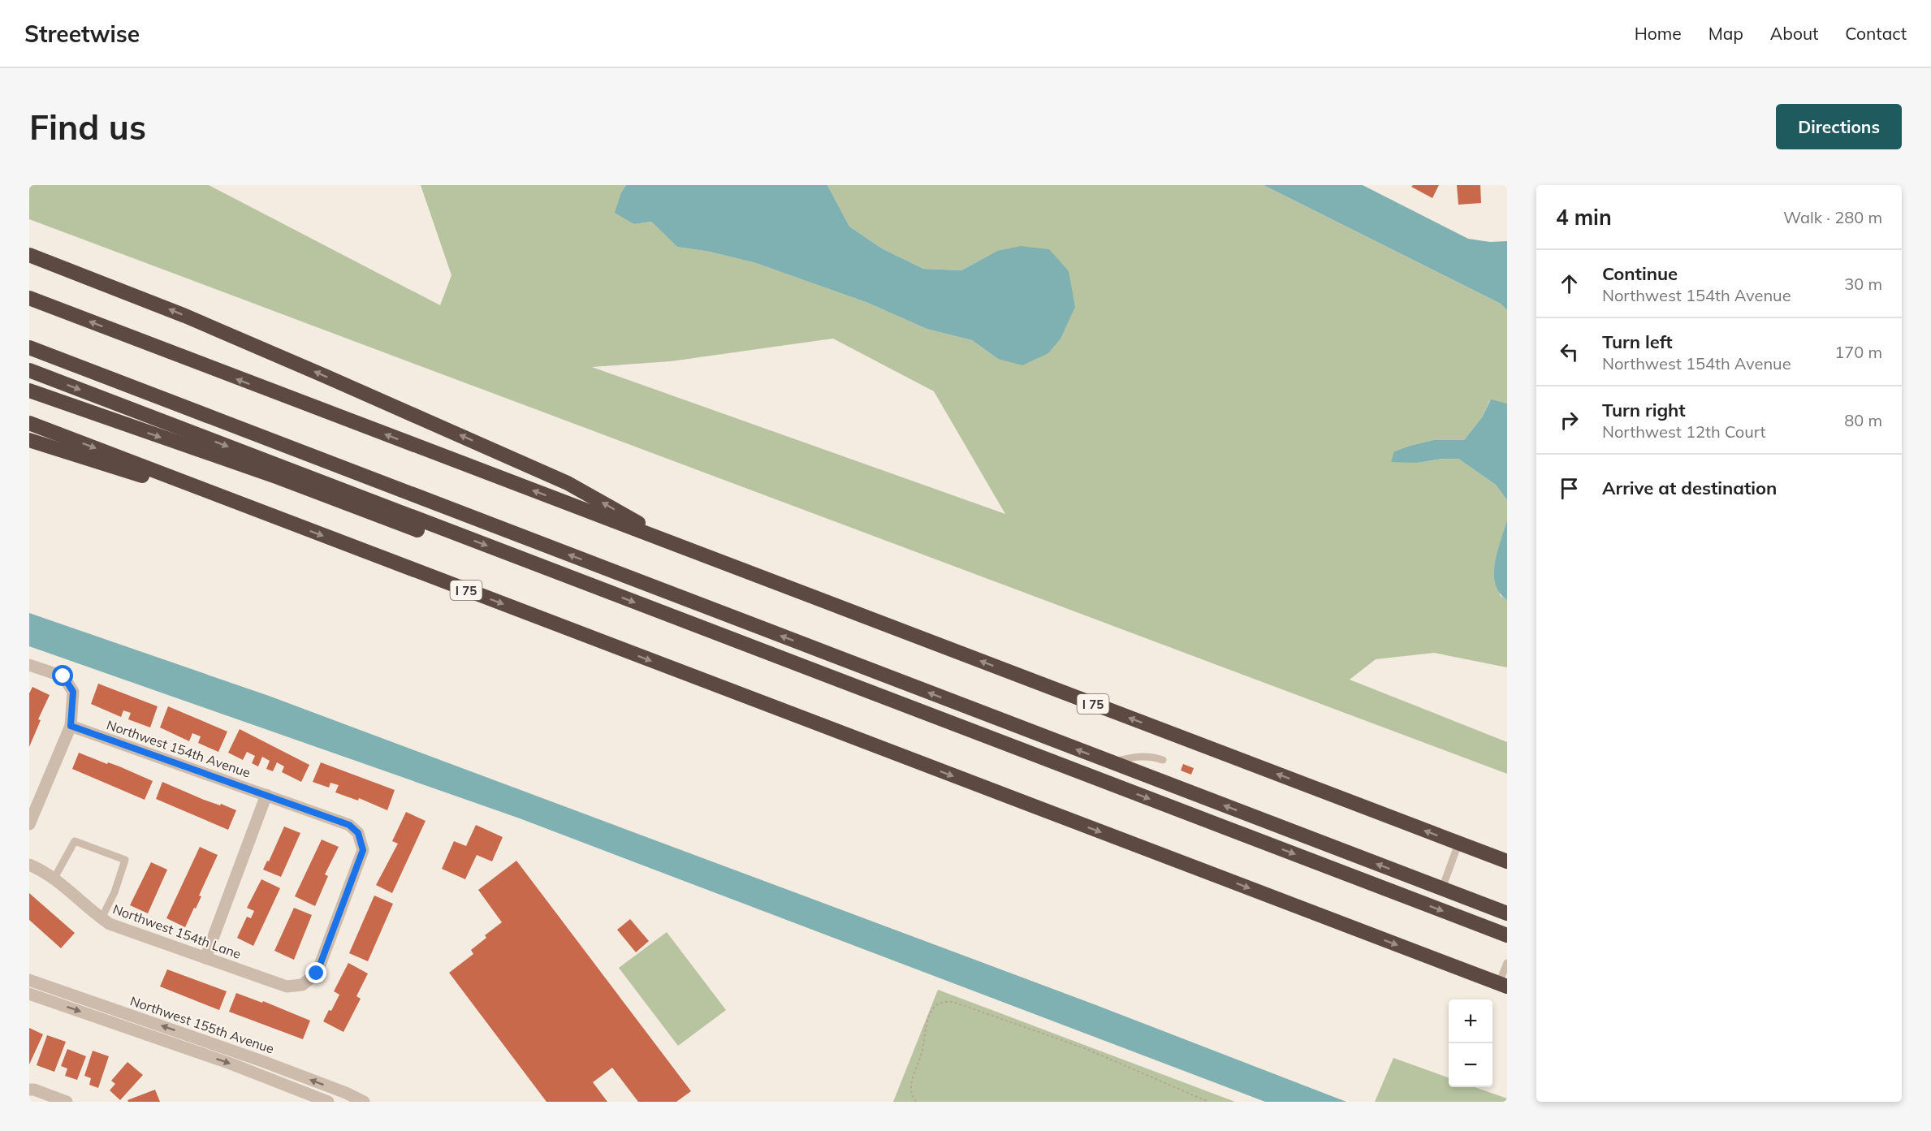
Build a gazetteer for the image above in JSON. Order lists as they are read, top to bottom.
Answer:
{
  "streets": {
    "highway": ["I 75"],
    "street": ["Northwest 154th Avenue", "Northwest 154th Lane", "Northwest 155th Avenue"]
  },
  "crossings": [
    ["Northwest 154th Avenue", "Northwest 154th Lane"]
  ],
  "page": {
    "header": "Streetwise",
    "nav": [
      "Home",
      "Map",
      "About",
      "Contact"
    ],
    "buttons": "Directions",
    "title": "Find us",
    "heading": ["4 min", "Walk · 280 m"],
    "list": [
      ["Continue", "Northwest 154th Avenue", "30 m"],
      ["Turn left", "Northwest 154th Avenue", "170 m"],
      ["Turn right", "Northwest 12th Court", "80 m"],
      "Arrive at destination"
    ],
    "map_buttons": ["+", "−"]
  }
}
